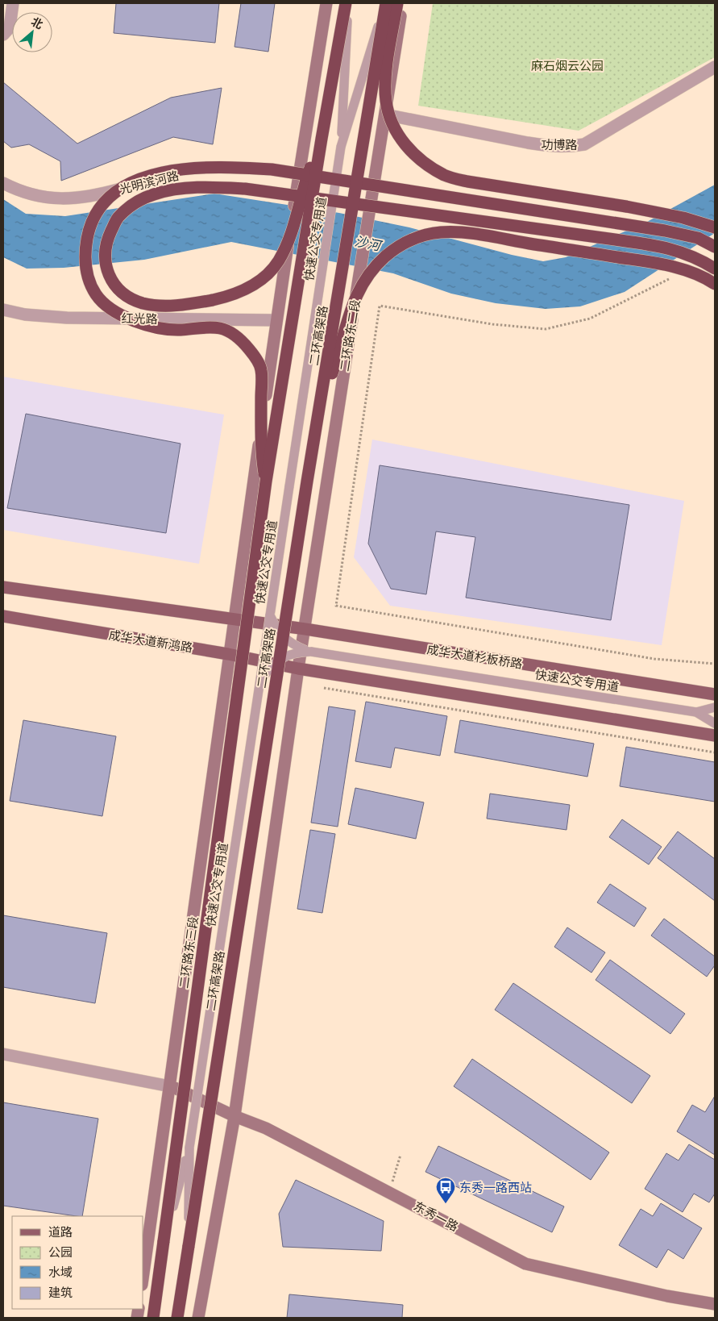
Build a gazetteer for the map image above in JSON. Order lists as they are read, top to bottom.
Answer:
{
  "streets": {
    "highway": ["二环高架路"],
    "main road": [
      "二环路东二段",
      "成华大道新鸿路",
      "成华大道杉板桥路",
      "二环路东三段",
      "东秀一路"
    ],
    "street": ["功博路", "光明滨河路", "红光路"],
    "lane": ["快速公交专用道"]
  },
  "crossings": [
    ["功博路", "二环路东二段"],
    ["二环路东二段", "成华大道新鸿路"],
    ["二环路东二段", "成华大道杉板桥路"],
    ["成华大道新鸿路", "二环路东三段"],
    ["成华大道杉板桥路", "二环路东三段"],
    ["二环路东三段", "东秀一路"]
  ],
  "water": ["沙河"],
  "parks": ["麻石烟云公园"],
  "places": {
    "bus stop": ["东秀一路西站"]
  },
  "legend": [
    "道路",
    "公园",
    "水域",
    "建筑"
  ],
  "north": "top right"
}
